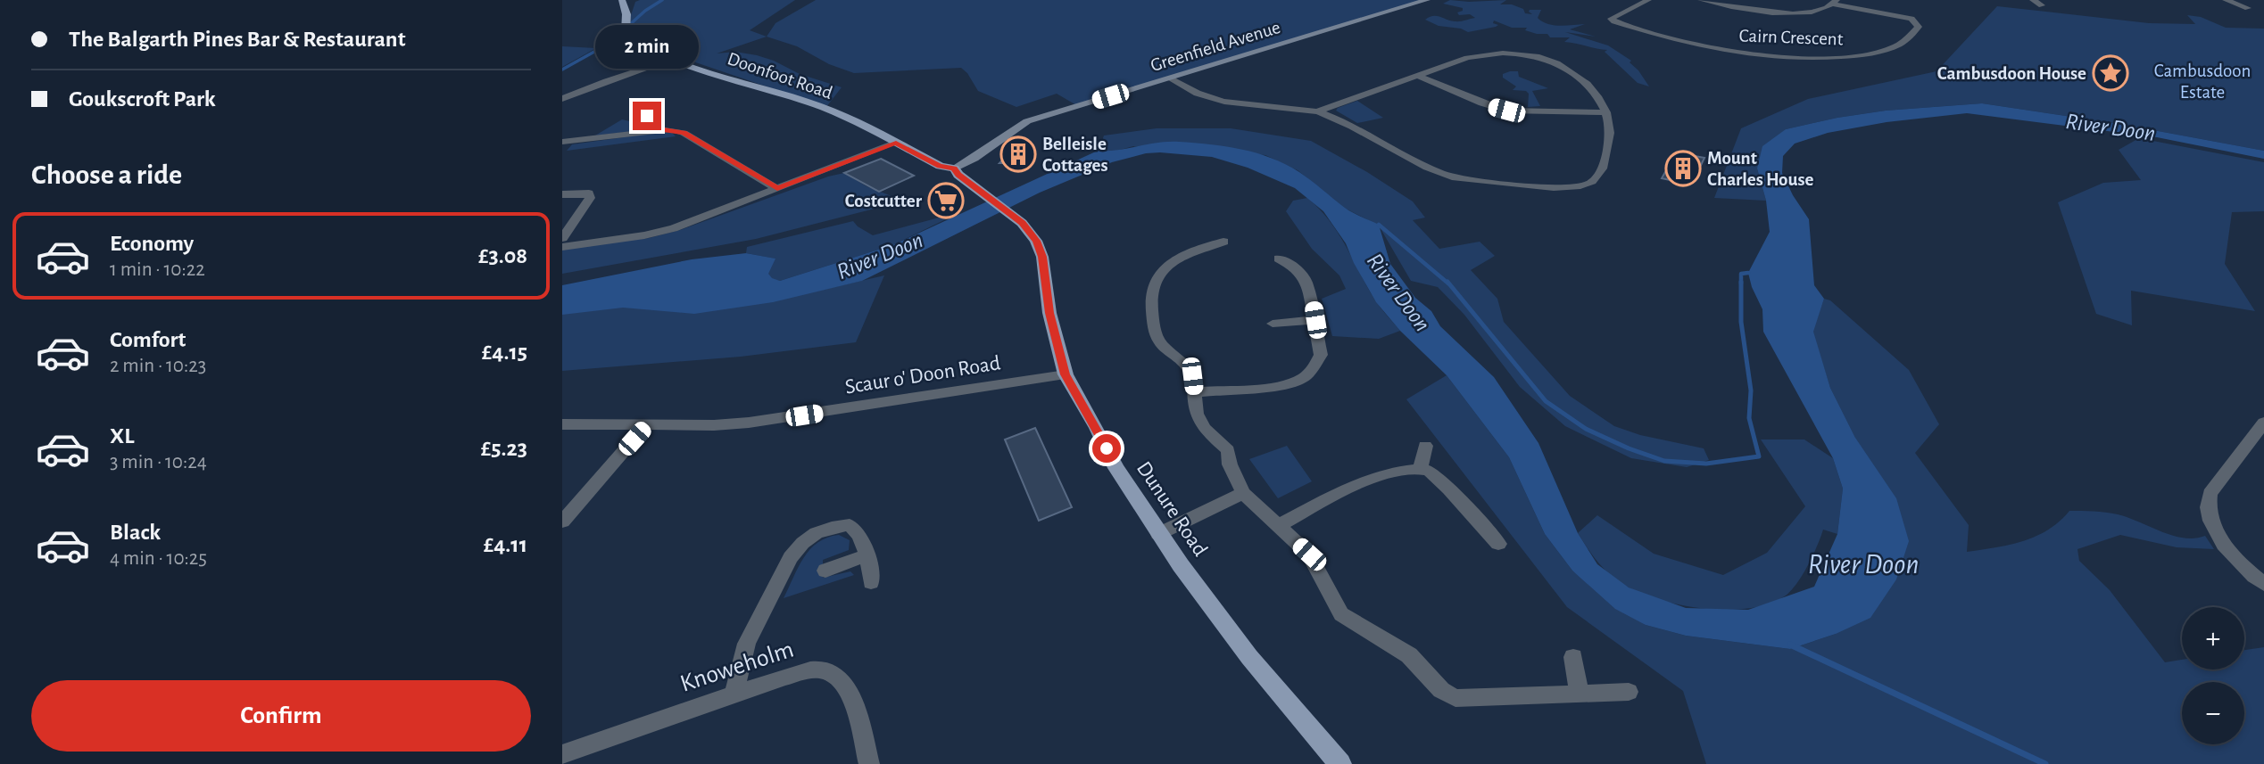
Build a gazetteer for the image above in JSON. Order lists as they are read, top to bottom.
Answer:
{
  "streets": {
    "main road": ["Doonfoot Road", "Dunure Road"],
    "street": [
      "Cairn Crescent",
      "Greenfield Avenue",
      "Scaur o' Doon Road",
      "Knoweholm"
    ]
  },
  "crossings": [
    ["Greenfield Avenue", "Doonfoot Road"],
    ["Greenfield Avenue", "Dunure Road"],
    ["Doonfoot Road", "Dunure Road"],
    ["Scaur o' Doon Road", "Dunure Road"]
  ],
  "water": ["River Doon"],
  "parks": ["Cambusdoon Estate"],
  "places": {
    "place": ["Cambusdoon House"],
    "building": ["Belleisle Cottages", "Mount Charles House"],
    "supermarket": ["Costcutter"]
  },
  "page": {
    "banner": ["The Balgarth Pines Bar & Restaurant", "Goukscroft Park"],
    "bubble": "2 min",
    "heading": "Choose a ride",
    "list": [
      {
        "name": "Economy",
        "note": "1 min · 10:22",
        "value": "£3.08"
      },
      {
        "name": "Comfort",
        "note": "2 min · 10:23",
        "value": "£4.15"
      },
      {
        "name": "XL",
        "note": "3 min · 10:24",
        "value": "£5.23"
      },
      {
        "name": "Black",
        "note": "4 min · 10:25",
        "value": "£4.11"
      }
    ],
    "map_buttons": ["+", "−"],
    "buttons": "Confirm"
  }
}
